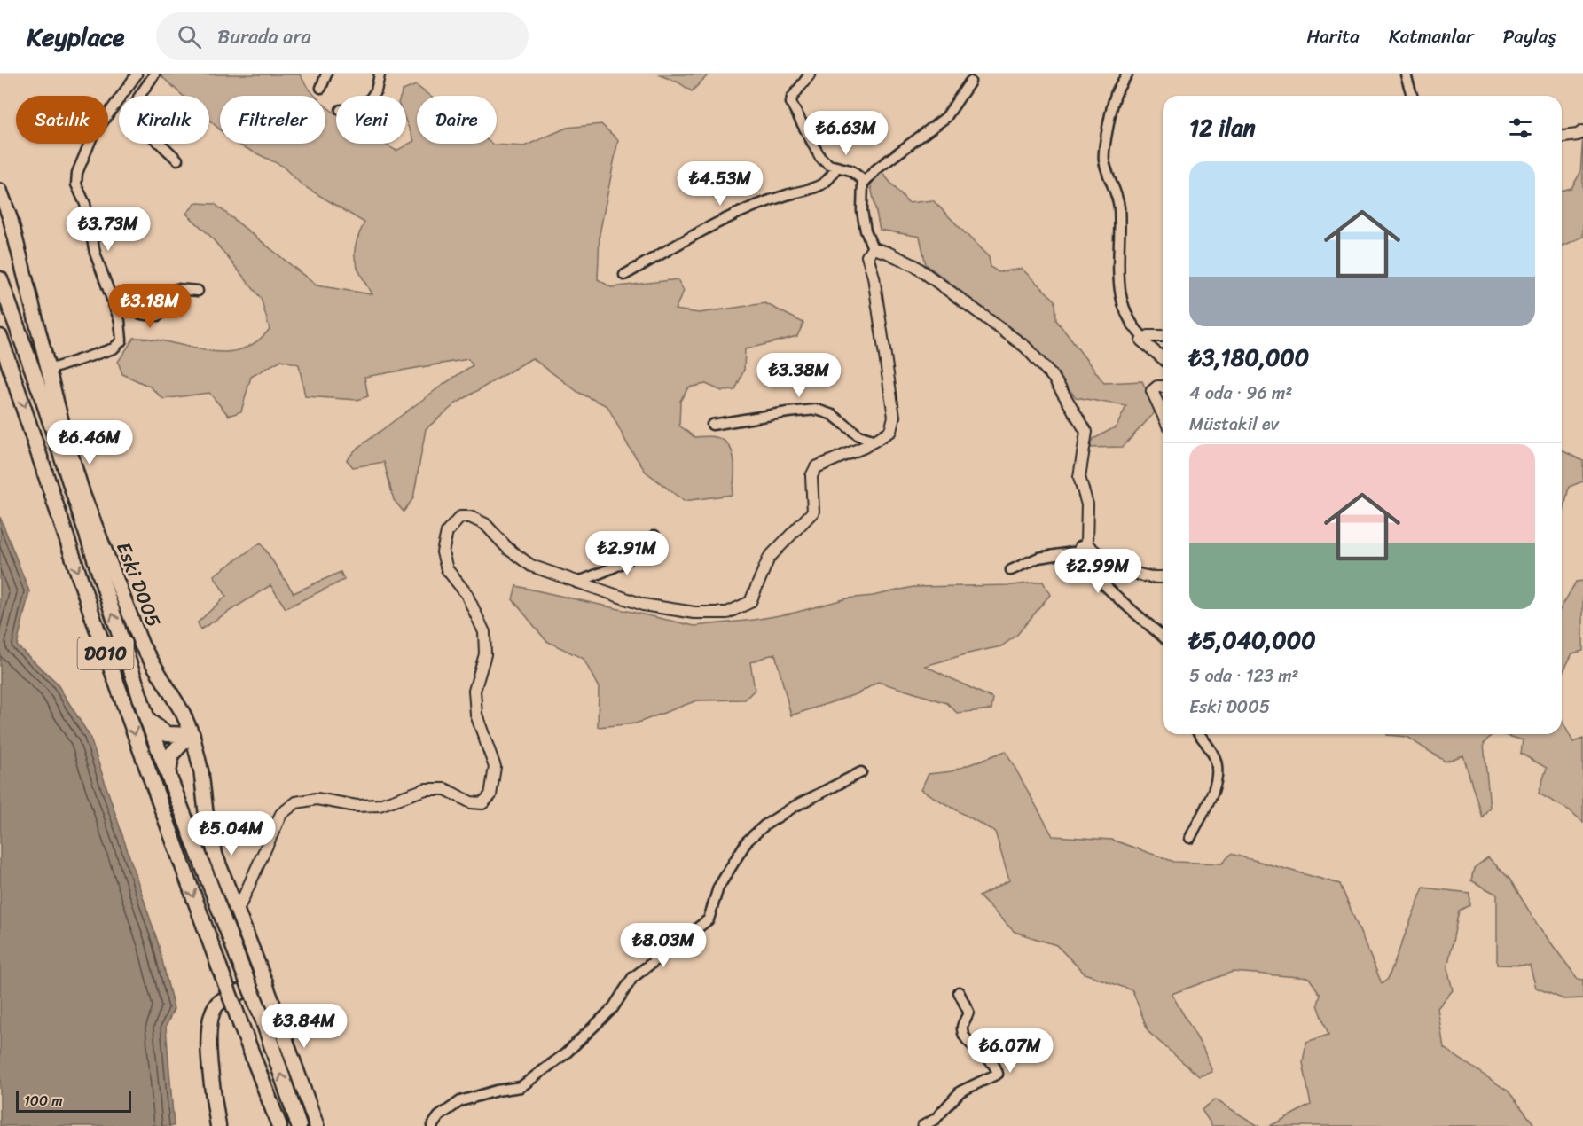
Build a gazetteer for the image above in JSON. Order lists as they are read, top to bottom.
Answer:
{
  "streets": {
    "highway": ["D010"],
    "main road": ["Eski D005"]
  },
  "scale_bar": "100 m",
  "page": {
    "header": "Keyplace",
    "search": "Burada ara",
    "nav": ["Harita", "Katmanlar", "Paylaş"],
    "chip": [
      "Satılık",
      "Kiralık",
      "Filtreler",
      "Yeni",
      "Daire"
    ],
    "heading": "12 ilan",
    "price": [
      "₺6.63M",
      "₺4.53M",
      "₺3.73M",
      "₺3.18M",
      "₺3.38M",
      "₺6.46M",
      "₺2.91M",
      "₺2.99M",
      "₺5.04M",
      "₺8.03M",
      "₺3.84M",
      "₺6.07M"
    ],
    "list": [
      {
        "name": "₺3,180,000",
        "note": "4 oda · 96 m² · Müstakil ev"
      },
      {
        "name": "₺5,040,000",
        "note": "5 oda · 123 m² · Eski D005"
      }
    ],
    "scale": "100 m"
  }
}
